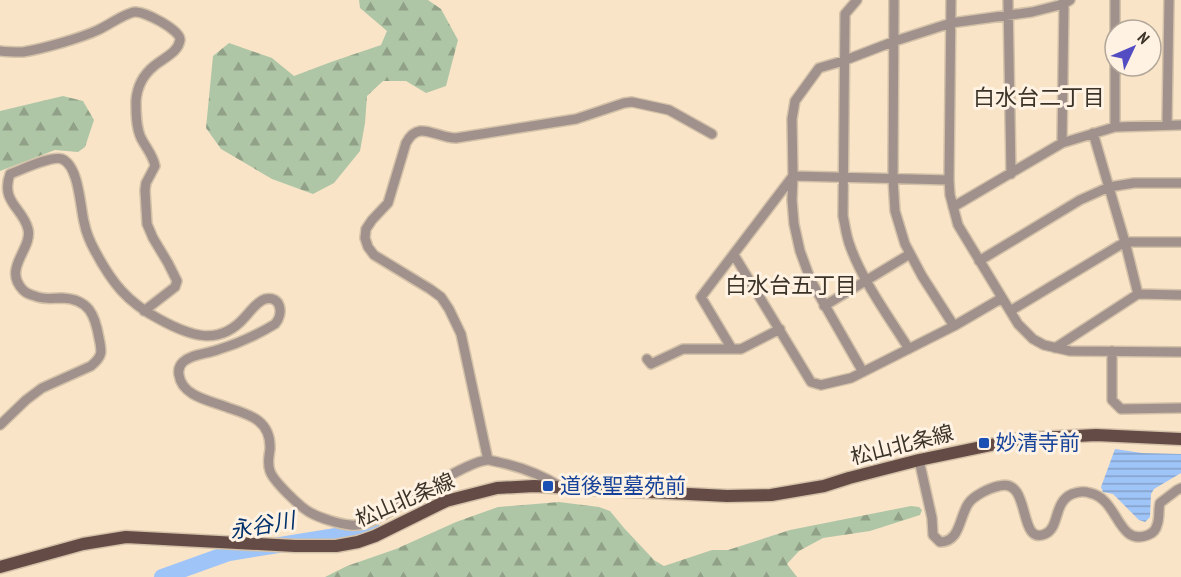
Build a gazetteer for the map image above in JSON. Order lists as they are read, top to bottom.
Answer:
{
  "streets": {
    "main road": ["松山北条線"]
  },
  "districts": ["白水台二丁目", "白水台五丁目"],
  "water": ["永谷川"],
  "places": {
    "transit": ["妙清寺前", "道後聖墓苑前"]
  },
  "north": "top right"
}
